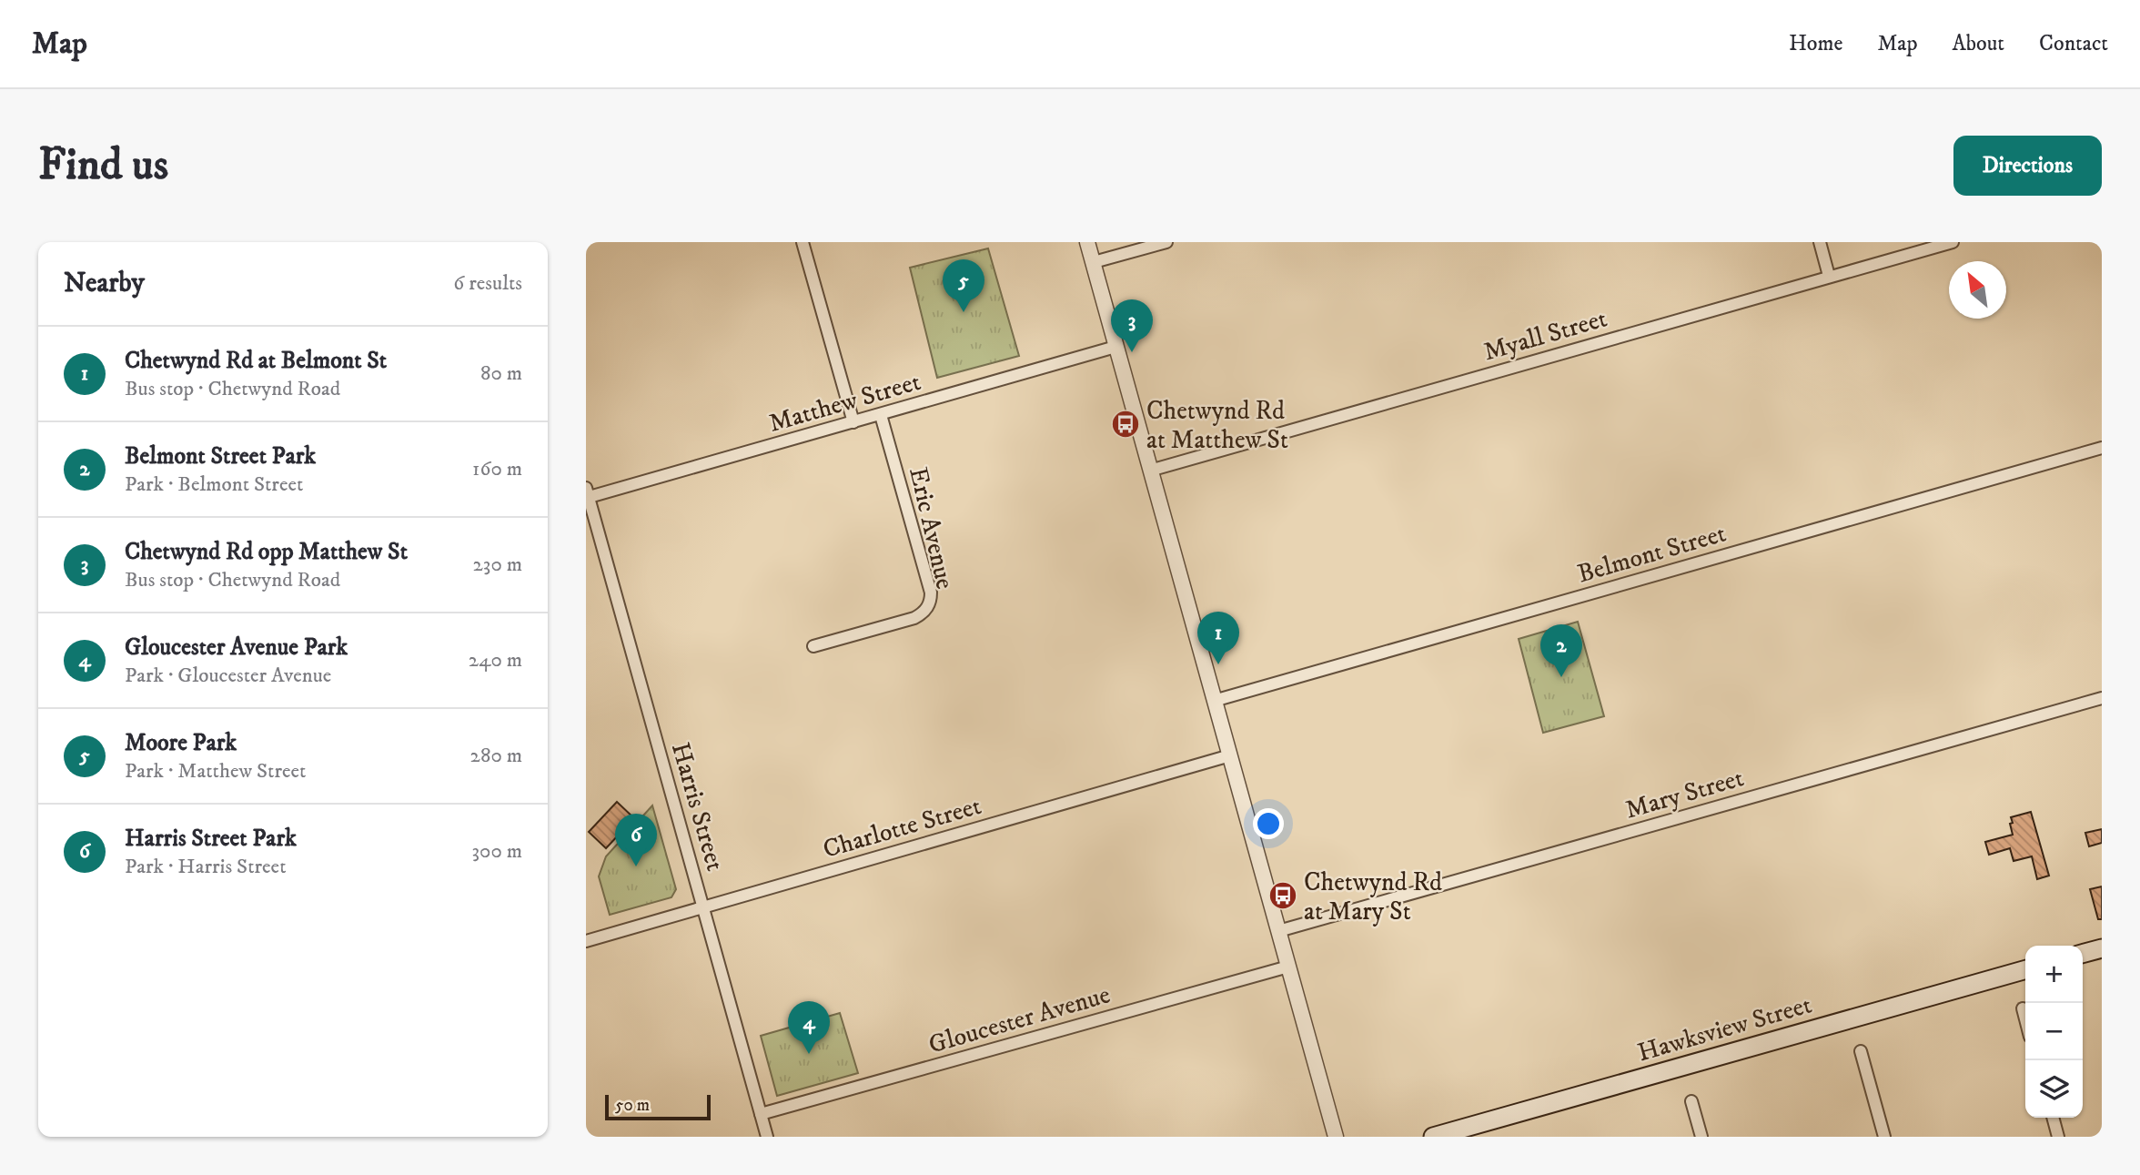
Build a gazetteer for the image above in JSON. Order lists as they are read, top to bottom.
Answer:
{
  "streets": {
    "main road": ["Hawksview Street"],
    "street": [
      "Myall Street",
      "Matthew Street",
      "Eric Avenue",
      "Belmont Street",
      "Mary Street",
      "Harris Street",
      "Charlotte Street",
      "Gloucester Avenue"
    ]
  },
  "crossings": [
    ["Matthew Street", "Eric Avenue"],
    ["Matthew Street", "Harris Street"],
    ["Harris Street", "Charlotte Street"],
    ["Harris Street", "Gloucester Avenue"]
  ],
  "places": {
    "bus stop": ["Chetwynd Rd at Matthew St", "Chetwynd Rd at Mary St"]
  },
  "scale_bar": "50 m",
  "north": "top left",
  "page": {
    "header": "Map",
    "nav": [
      "Home",
      "Map",
      "About",
      "Contact"
    ],
    "buttons": "Directions",
    "title": "Find us",
    "heading": ["Nearby", "6 results"],
    "pins": [
      "5",
      "3",
      "1",
      "2",
      "6",
      "4"
    ],
    "list": [
      {
        "mark": "1",
        "name": "Chetwynd Rd at Belmont St",
        "note": "Bus stop · Chetwynd Road",
        "value": "80 m"
      },
      {
        "mark": "2",
        "name": "Belmont Street Park",
        "note": "Park · Belmont Street",
        "value": "160 m"
      },
      {
        "mark": "3",
        "name": "Chetwynd Rd opp Matthew St",
        "note": "Bus stop · Chetwynd Road",
        "value": "230 m"
      },
      {
        "mark": "4",
        "name": "Gloucester Avenue Park",
        "note": "Park · Gloucester Avenue",
        "value": "240 m"
      },
      {
        "mark": "5",
        "name": "Moore Park",
        "note": "Park · Matthew Street",
        "value": "280 m"
      },
      {
        "mark": "6",
        "name": "Harris Street Park",
        "note": "Park · Harris Street",
        "value": "300 m"
      }
    ],
    "map_buttons": ["+", "−"],
    "scale": "50 m"
  }
}
